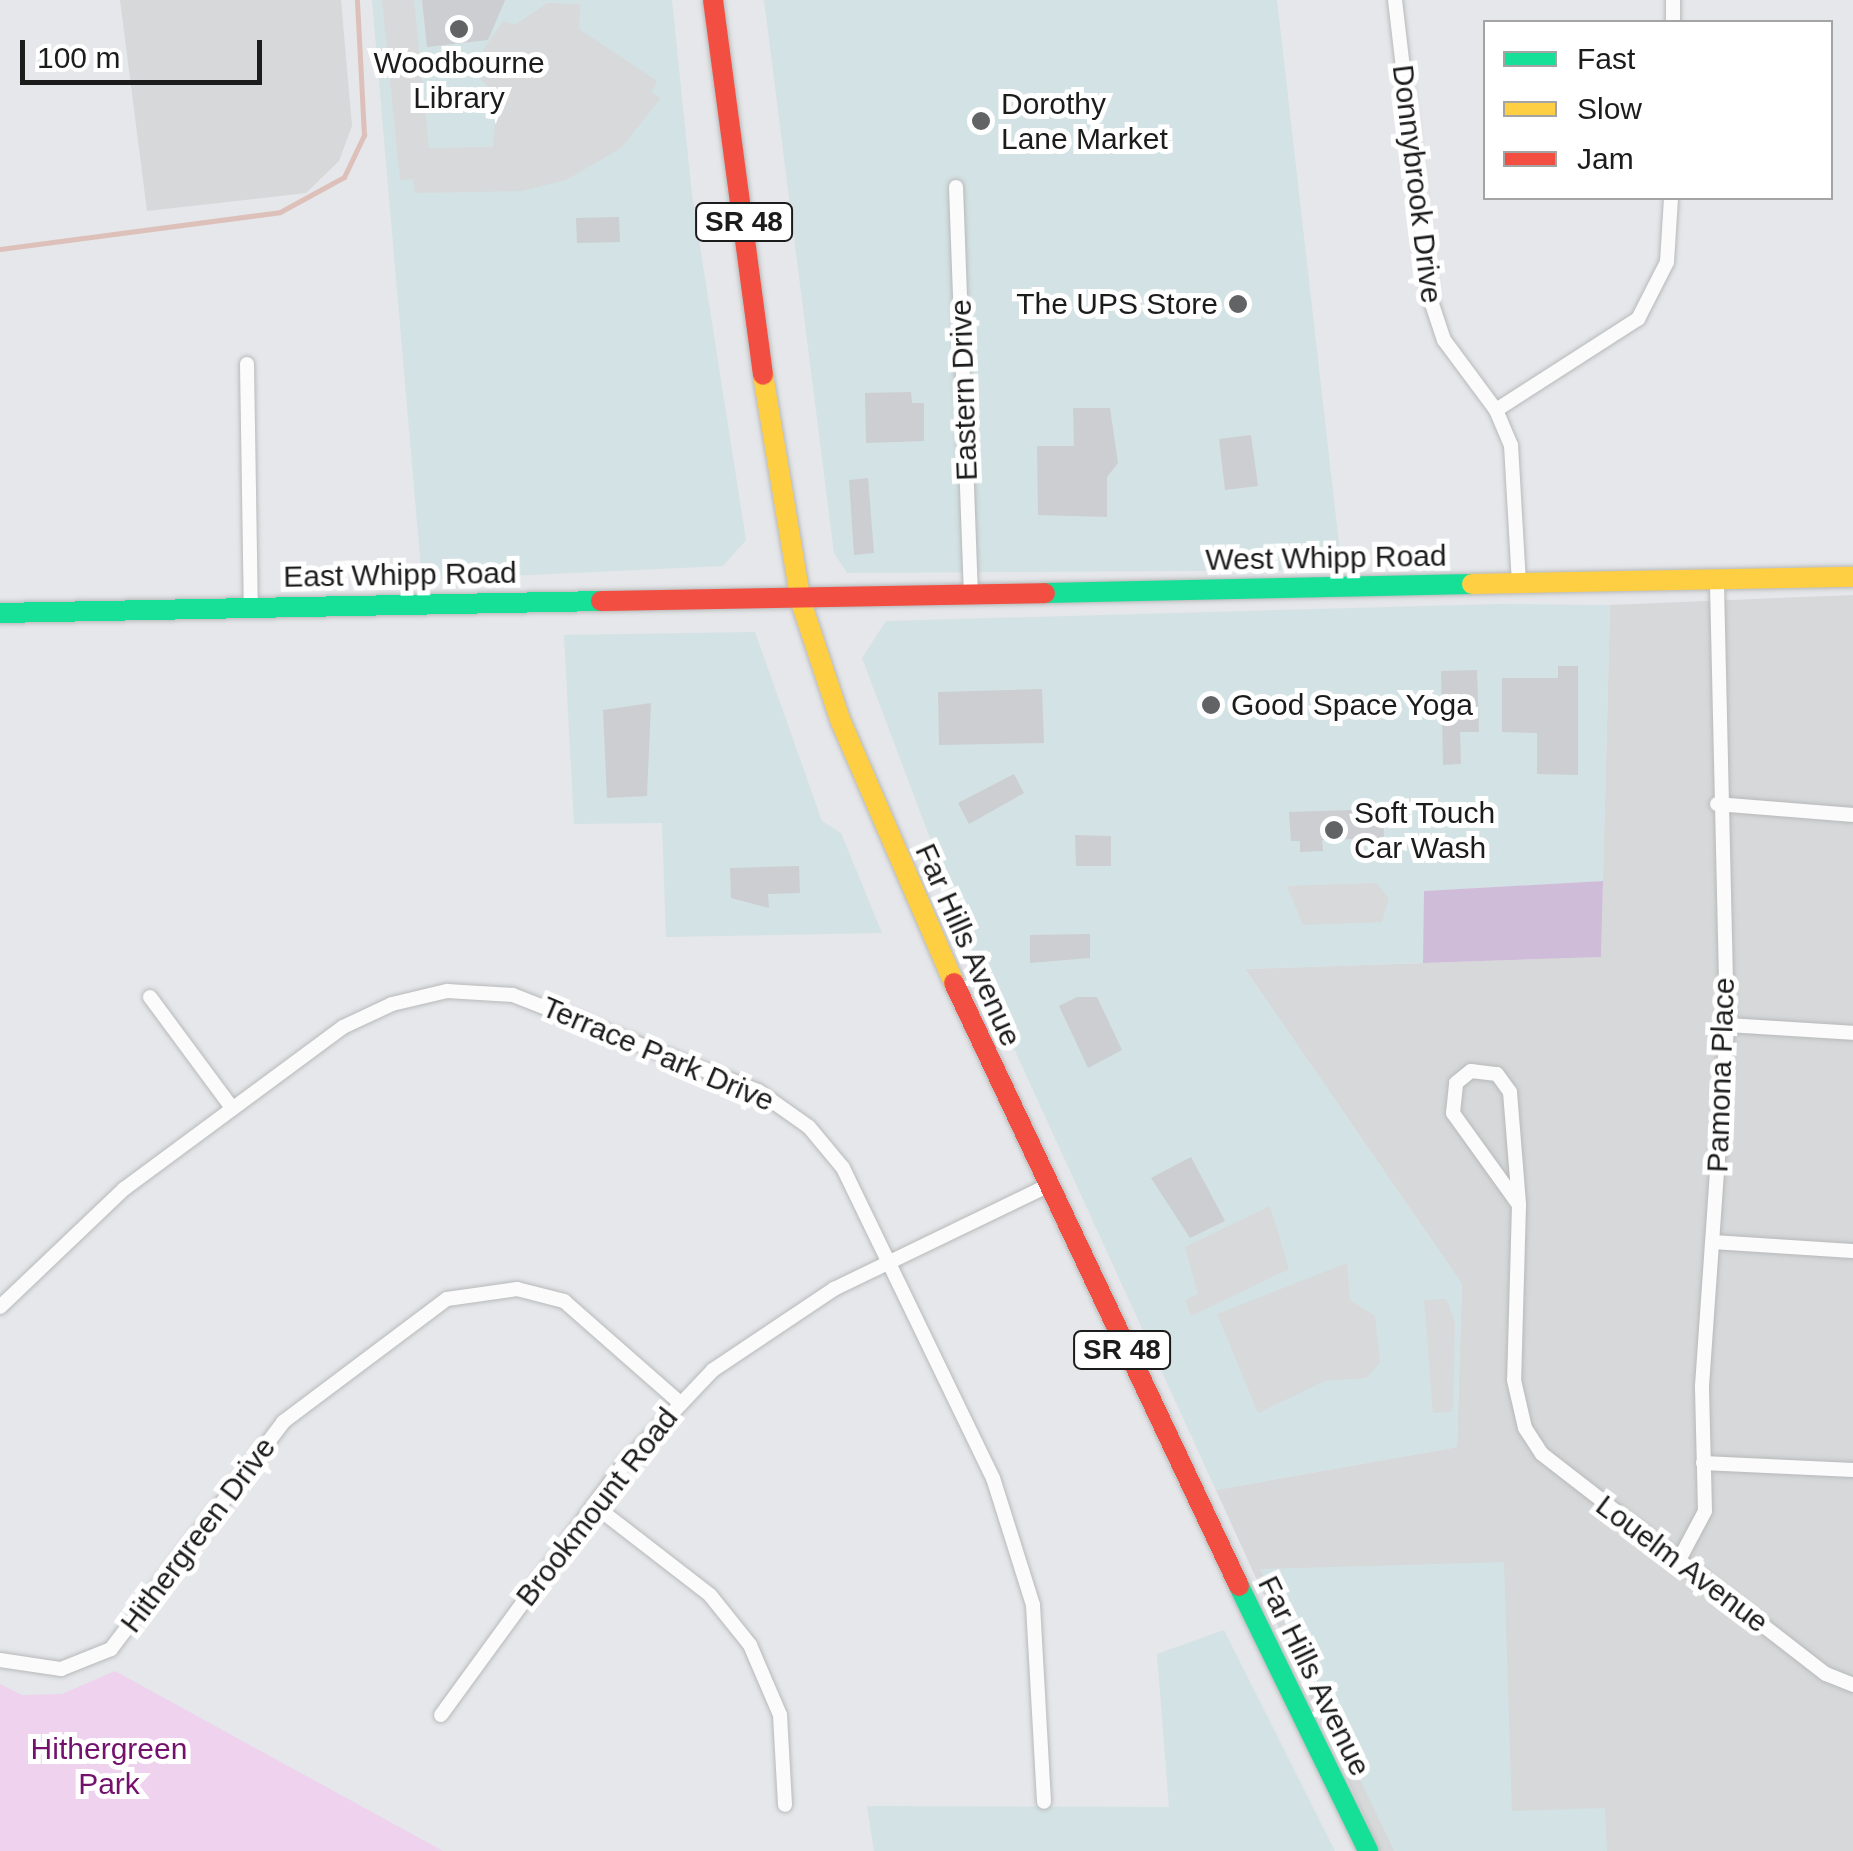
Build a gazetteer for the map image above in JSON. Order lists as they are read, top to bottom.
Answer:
{
  "streets": {
    "main road": [
      "SR 48",
      "West Whipp Road",
      "East Whipp Road",
      "Far Hills Avenue"
    ],
    "street": [
      "Donnybrook Drive",
      "Eastern Drive",
      "Terrace Park Drive",
      "Pamona Place",
      "Brookmount Road",
      "Hithergreen Drive",
      "Louelm Avenue"
    ]
  },
  "crossings": [
    ["Donnybrook Drive", "West Whipp Road"],
    ["Eastern Drive", "West Whipp Road"],
    ["West Whipp Road", "East Whipp Road"],
    ["West Whipp Road", "Far Hills Avenue"],
    ["West Whipp Road", "Pamona Place"],
    ["East Whipp Road", "Far Hills Avenue"],
    ["Far Hills Avenue", "Brookmount Road"],
    ["Terrace Park Drive", "Brookmount Road"],
    ["Pamona Place", "Louelm Avenue"],
    ["Brookmount Road", "Hithergreen Drive"]
  ],
  "parks": ["Hithergreen Park"],
  "places": [
    "Woodbourne Library",
    "Dorothy Lane Market",
    "The UPS Store",
    "Good Space Yoga",
    "Soft Touch Car Wash"
  ],
  "legend": ["Fast", "Slow", "Jam"],
  "scale_bar": "100 m"
}
